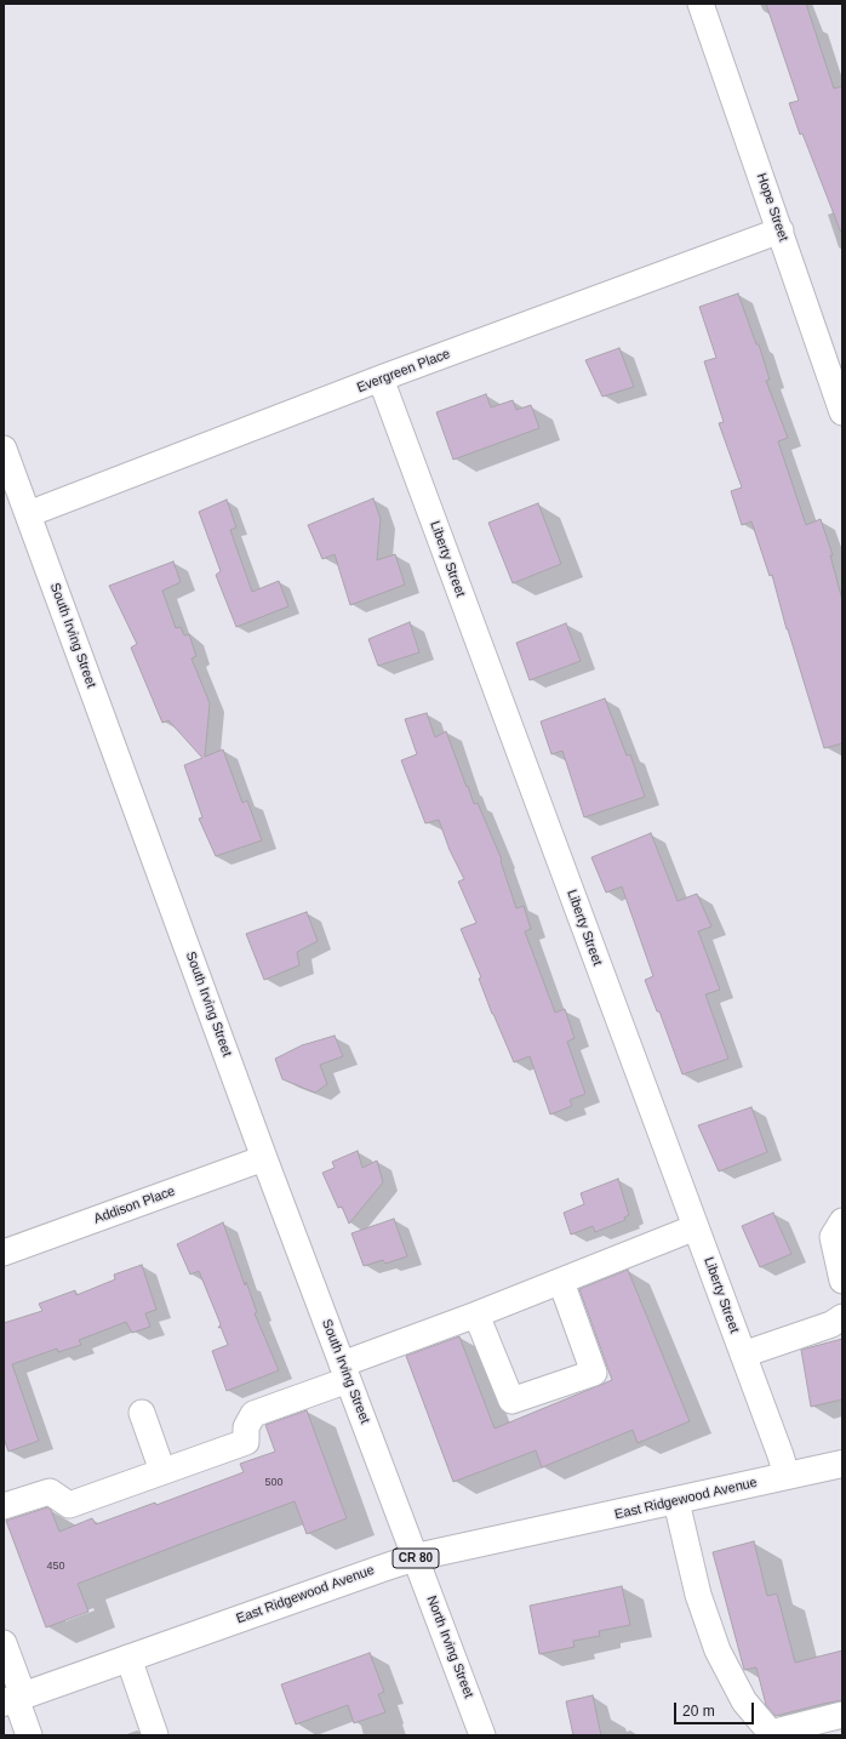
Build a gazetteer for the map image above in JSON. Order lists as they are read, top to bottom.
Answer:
{
  "streets": {
    "main road": ["East Ridgewood Avenue", "CR 80"],
    "street": [
      "Hope Street",
      "Evergreen Place",
      "Liberty Street",
      "South Irving Street",
      "Addison Place",
      "North Irving Street"
    ]
  },
  "crossings": [
    ["Hope Street", "Evergreen Place"],
    ["Evergreen Place", "Liberty Street"],
    ["Evergreen Place", "South Irving Street"],
    ["Liberty Street", "East Ridgewood Avenue"],
    ["South Irving Street", "Addison Place"],
    ["South Irving Street", "East Ridgewood Avenue"],
    ["South Irving Street", "North Irving Street"],
    ["East Ridgewood Avenue", "North Irving Street"]
  ],
  "house_numbers": ["500", "450"],
  "scale_bar": "20 m"
}
